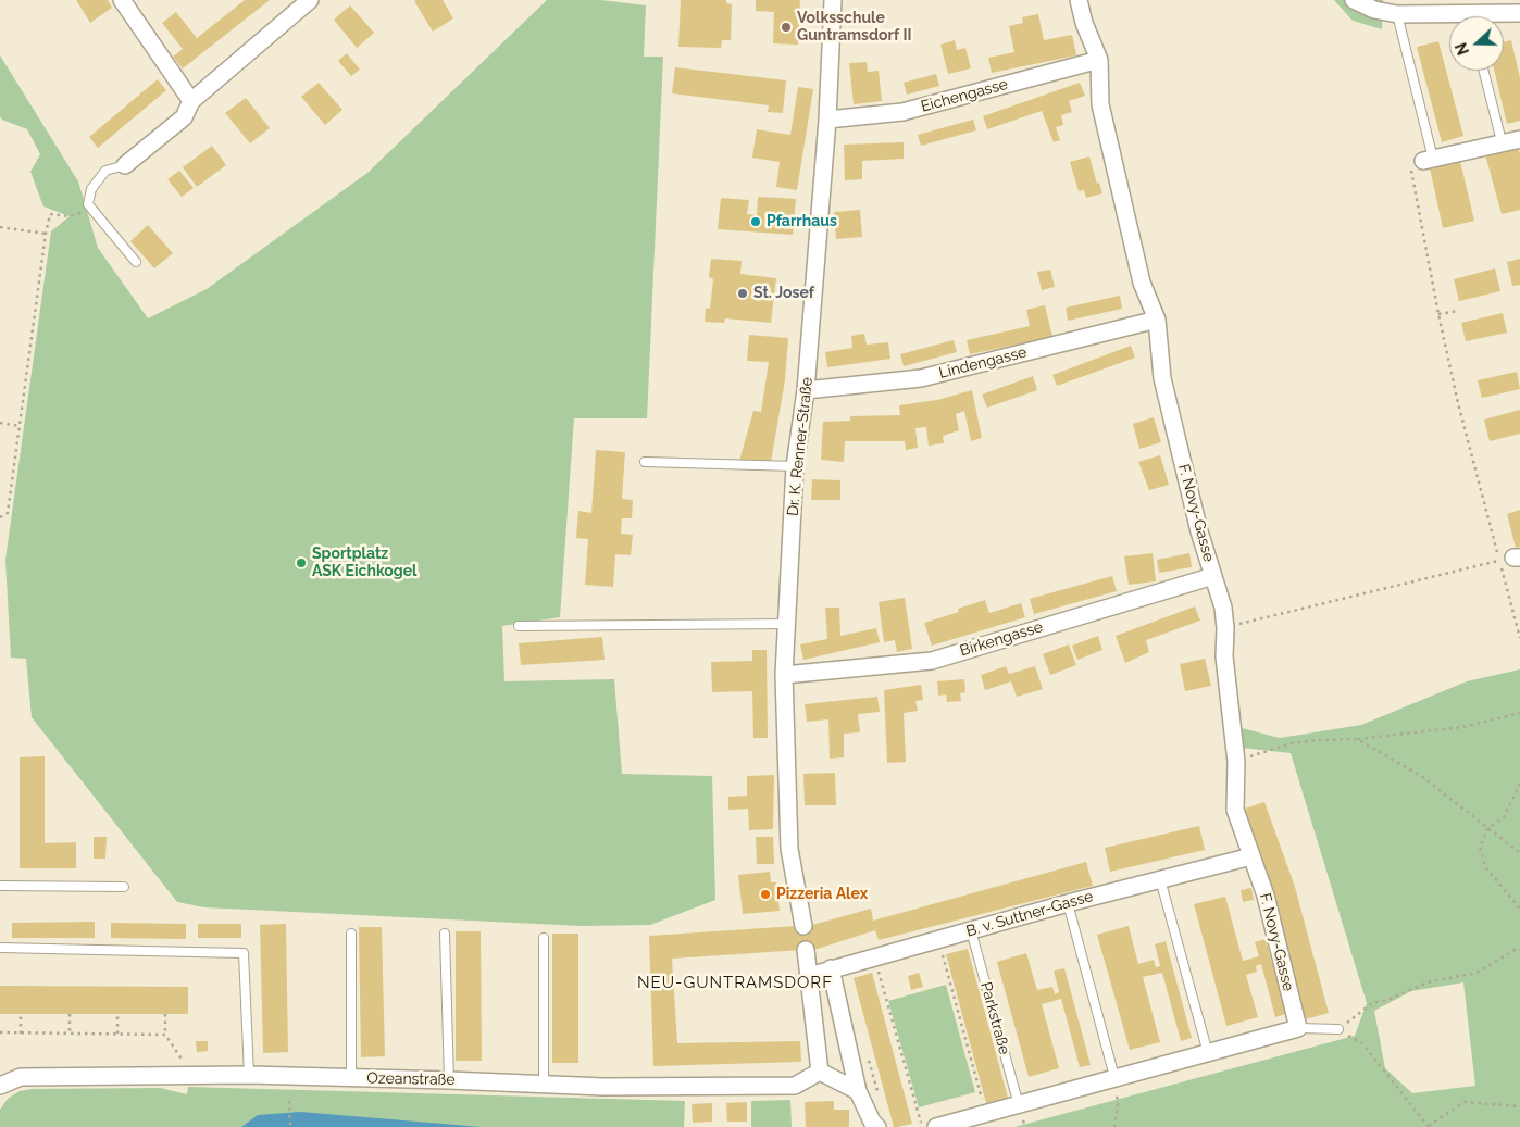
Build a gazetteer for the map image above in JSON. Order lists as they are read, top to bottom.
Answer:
{
  "streets": {
    "street": [
      "Eichengasse",
      "Lindengasse",
      "Dr. K. Renner-Straße",
      "F. Novy-Gasse",
      "Birkengasse",
      "B. v. Suttner-Gasse",
      "Ozeanstraße"
    ],
    "lane": ["Parkstraße"]
  },
  "crossings": [
    ["Eichengasse", "Dr. K. Renner-Straße"],
    ["Eichengasse", "F. Novy-Gasse"],
    ["Lindengasse", "Dr. K. Renner-Straße"],
    ["Lindengasse", "F. Novy-Gasse"],
    ["Dr. K. Renner-Straße", "Birkengasse"],
    ["F. Novy-Gasse", "Birkengasse"],
    ["F. Novy-Gasse", "B. v. Suttner-Gasse"],
    ["B. v. Suttner-Gasse", "Parkstraße"]
  ],
  "districts": ["NEU-GUNTRAMSDORF"],
  "places": [
    "Volksschule Guntramsdorf II",
    "Pfarrhaus",
    "St. Josef",
    "Sportplatz ASK Eichkogel",
    "Pizzeria Alex"
  ],
  "north": "left"
}
